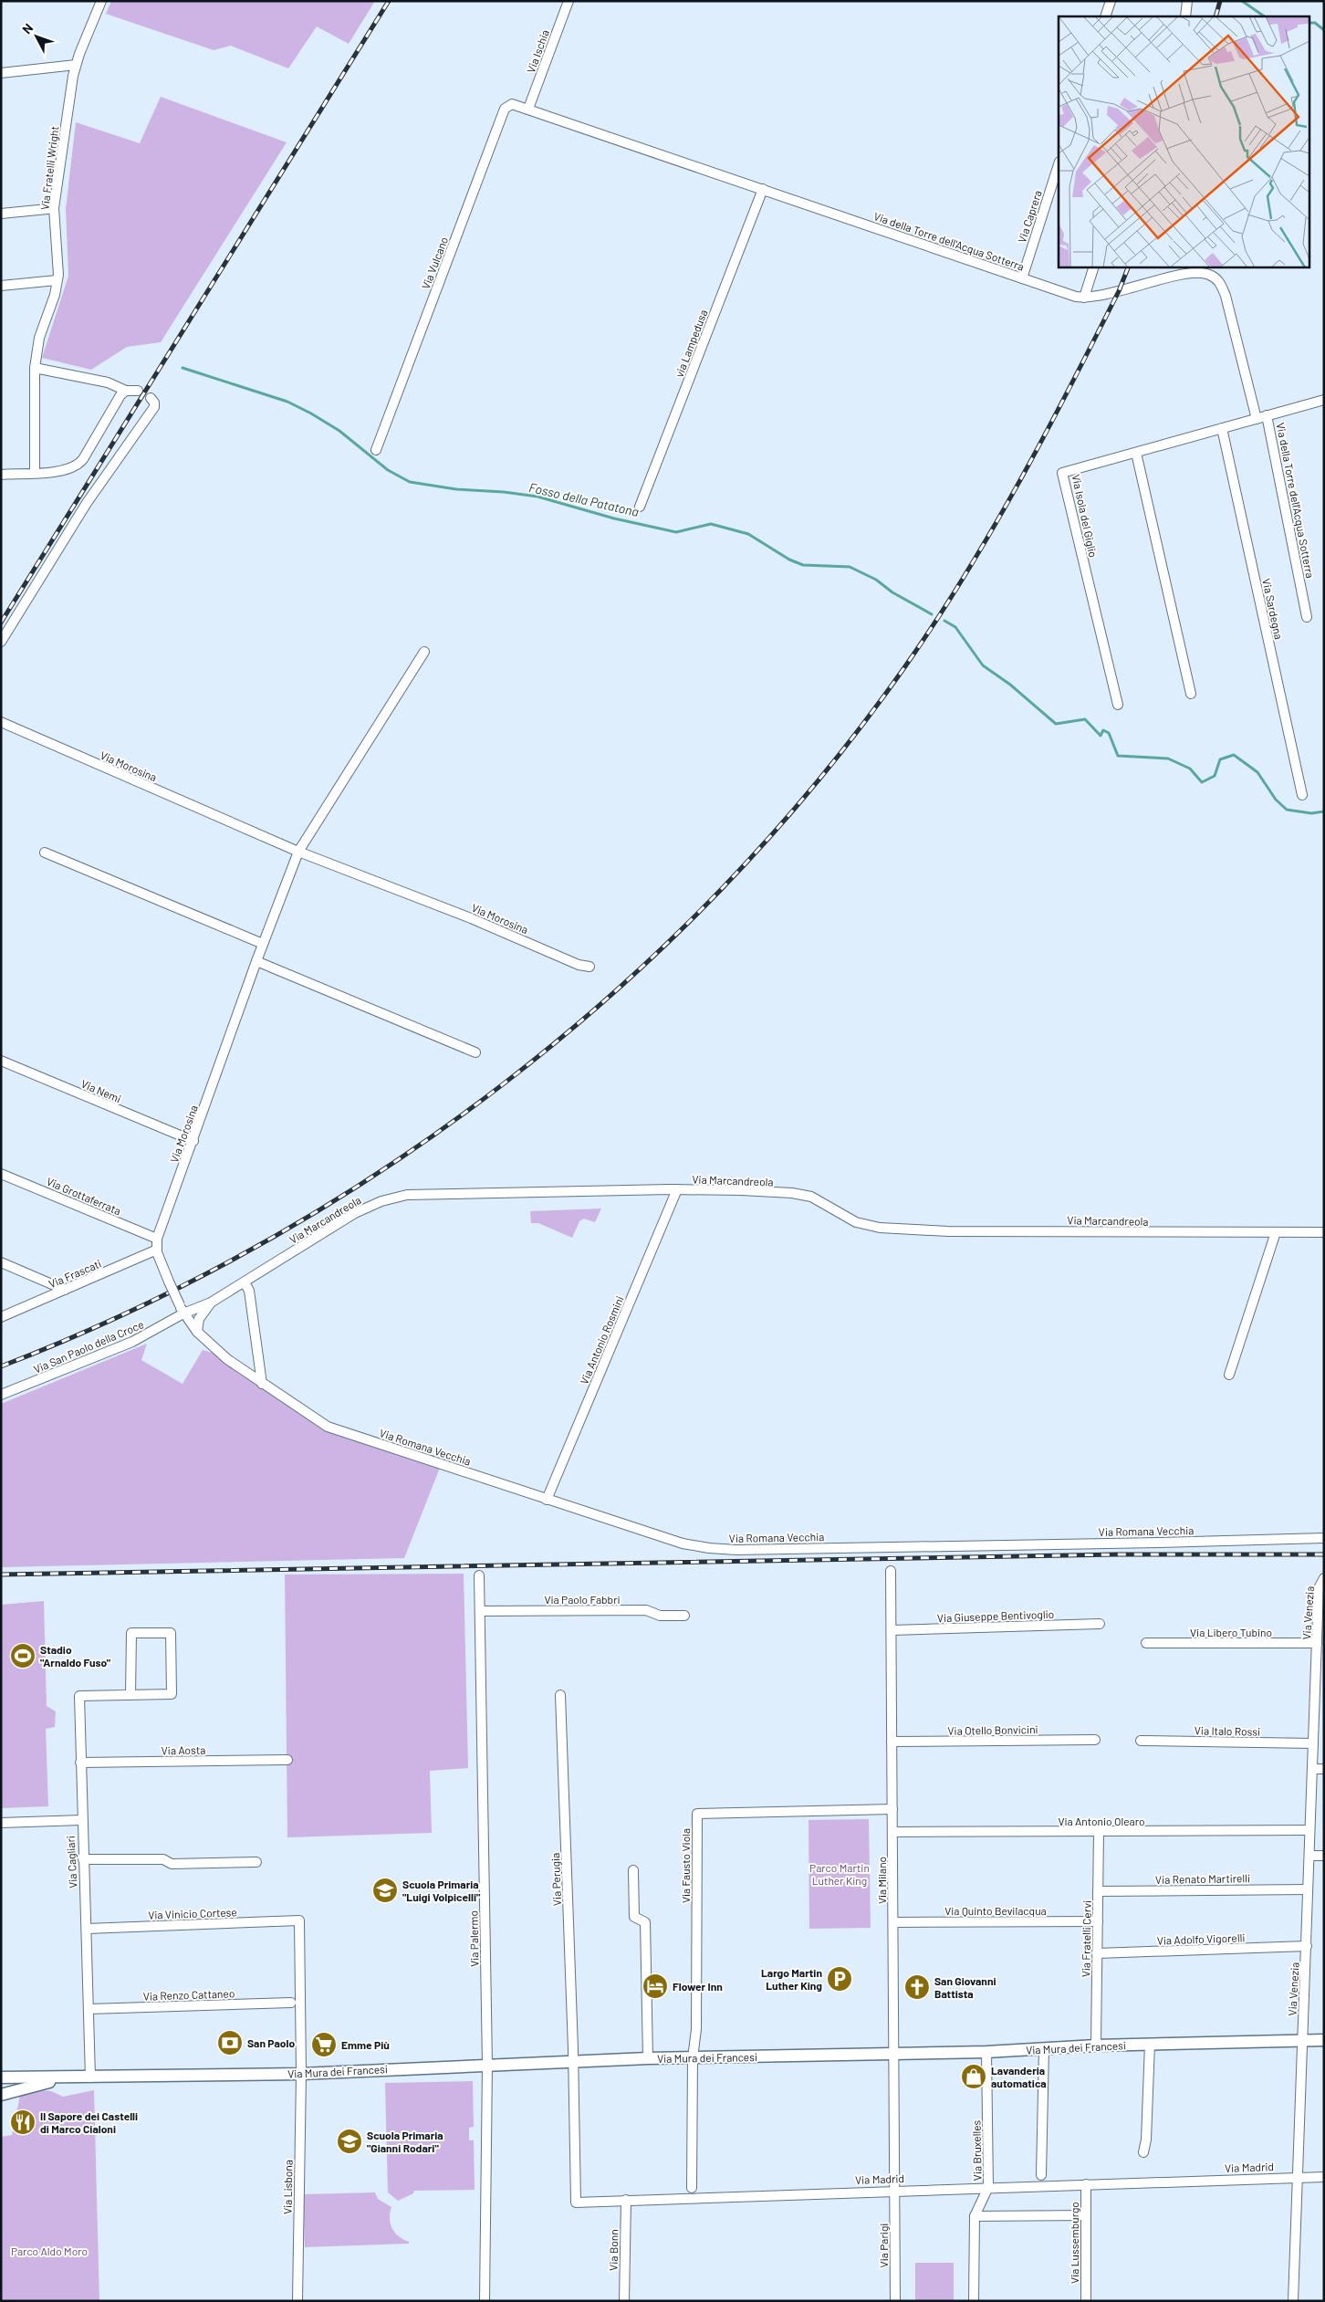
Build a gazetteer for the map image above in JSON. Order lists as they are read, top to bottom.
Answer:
{
  "streets": {
    "street": [
      "Via Ischia",
      "Via Fratelli Wright",
      "Via Caprera",
      "Via della Torre dell'Acqua Sotterra",
      "Via Vulcano",
      "via Lampedusa",
      "Via Isola del Giglio",
      "Via Sardegna",
      "Via Morosina",
      "Via Nemi",
      "Via Marcandreola",
      "Via Grottaferrata",
      "Via Frascati",
      "Via Antonio Rosmini",
      "Via San Paolo della Croce",
      "Via Romana Vecchia",
      "Via Paolo Fabbri",
      "Via Venezia",
      "Via Giuseppe Bentivoglio",
      "Via Libero Tubino",
      "Via Otello Bonvicini",
      "Via Italo Rossi",
      "Via Aosta",
      "Via Antonio Olearo",
      "Via Cagliari",
      "Via Fausto Viola",
      "Via Renato Martirelli",
      "Via Perugia",
      "Via Milano",
      "Via Quinto Bevilacqua",
      "Via Vinicio Cortese",
      "Via Palermo",
      "Via Fratelli Cervi",
      "Via Adolfo Vigorelli",
      "Via Renzo Cattaneo",
      "Via Mura dei Francesi",
      "Via Bruxelles",
      "Via Madrid",
      "Via Lisbona",
      "Via Lussemburgo",
      "Via Parigi",
      "Via Bonn"
    ]
  },
  "crossings": [
    ["Via Ischia", "Via della Torre dell'Acqua Sotterra"],
    ["Via Ischia", "Via Vulcano"],
    ["Via Caprera", "Via della Torre dell'Acqua Sotterra"],
    ["Via della Torre dell'Acqua Sotterra", "Via Vulcano"],
    ["Via della Torre dell'Acqua Sotterra", "via Lampedusa"],
    ["Via della Torre dell'Acqua Sotterra", "Via Isola del Giglio"],
    ["Via Isola del Giglio", "Via Sardegna"],
    ["Via Morosina", "Via Nemi"],
    ["Via Morosina", "Via Marcandreola"],
    ["Via Morosina", "Via Grottaferrata"],
    ["Via Morosina", "Via Frascati"],
    ["Via Morosina", "Via San Paolo della Croce"],
    ["Via Morosina", "Via Romana Vecchia"],
    ["Via Marcandreola", "Via Antonio Rosmini"],
    ["Via Marcandreola", "Via San Paolo della Croce"],
    ["Via Marcandreola", "Via Romana Vecchia"],
    ["Via Antonio Rosmini", "Via Romana Vecchia"],
    ["Via San Paolo della Croce", "Via Romana Vecchia"],
    ["Via Paolo Fabbri", "Via Palermo"],
    ["Via Venezia", "Via Libero Tubino"],
    ["Via Venezia", "Via Italo Rossi"],
    ["Via Venezia", "Via Antonio Olearo"],
    ["Via Venezia", "Via Renato Martirelli"],
    ["Via Venezia", "Via Adolfo Vigorelli"],
    ["Via Venezia", "Via Mura dei Francesi"],
    ["Via Venezia", "Via Madrid"],
    ["Via Giuseppe Bentivoglio", "Via Milano"],
    ["Via Otello Bonvicini", "Via Milano"],
    ["Via Aosta", "Via Cagliari"],
    ["Via Antonio Olearo", "Via Milano"],
    ["Via Antonio Olearo", "Via Fratelli Cervi"],
    ["Via Cagliari", "Via Vinicio Cortese"],
    ["Via Cagliari", "Via Renzo Cattaneo"],
    ["Via Cagliari", "Via Mura dei Francesi"],
    ["Via Fausto Viola", "Via Milano"],
    ["Via Fausto Viola", "Via Mura dei Francesi"],
    ["Via Renato Martirelli", "Via Fratelli Cervi"],
    ["Via Perugia", "Via Mura dei Francesi"],
    ["Via Perugia", "Via Madrid"],
    ["Via Milano", "Via Quinto Bevilacqua"],
    ["Via Milano", "Via Mura dei Francesi"],
    ["Via Milano", "Via Madrid"],
    ["Via Milano", "Via Parigi"],
    ["Via Quinto Bevilacqua", "Via Fratelli Cervi"],
    ["Via Vinicio Cortese", "Via Lisbona"],
    ["Via Palermo", "Via Mura dei Francesi"],
    ["Via Fratelli Cervi", "Via Adolfo Vigorelli"],
    ["Via Fratelli Cervi", "Via Mura dei Francesi"],
    ["Via Mura dei Francesi", "Via Bruxelles"],
    ["Via Mura dei Francesi", "Via Madrid"],
    ["Via Mura dei Francesi", "Via Lisbona"],
    ["Via Bruxelles", "Via Madrid"],
    ["Via Madrid", "Via Lussemburgo"],
    ["Via Madrid", "Via Parigi"],
    ["Via Madrid", "Via Bonn"]
  ],
  "water": ["Fosso della Patatona"],
  "parks": ["Parco Martin Luther King", "Parco Aldo Moro"],
  "places": {
    "sports": ["Stadio \"Arnaldo Fuso\""],
    "school or university": ["Scuola Primaria \"Luigi Volpicelli\"", "Scuola Primaria \"Gianni Rodari\""],
    "parking": ["Largo Martin Luther King"],
    "hotel": ["Flower Inn"],
    "church": ["San Giovanni Battista"],
    "bank": ["San Paolo"],
    "supermarket": ["Emme Più"],
    "shop": ["Lavanderia automatica"],
    "restaurant": ["Il Sapore dei Castelli di Marco Cialoni"]
  },
  "north": "top left"
}
